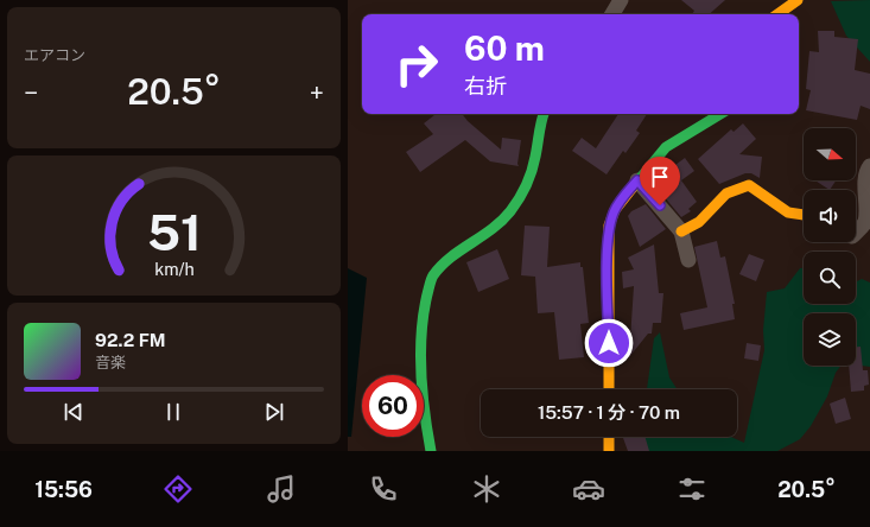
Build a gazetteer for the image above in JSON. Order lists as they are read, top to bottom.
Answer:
{
  "north": "right",
  "page": {
    "tile": "エアコン",
    "turn": ["60 m", "右折"],
    "heat": ["−", "20.5°", "+"],
    "song": ["92.2 FM", "音楽"],
    "limit": "60",
    "trip": "15:57 · 1 分 · 70 m",
    "tabs": ["15:56", "20.5°"],
    "gauge": ["51", "km/h"]
  }
}
